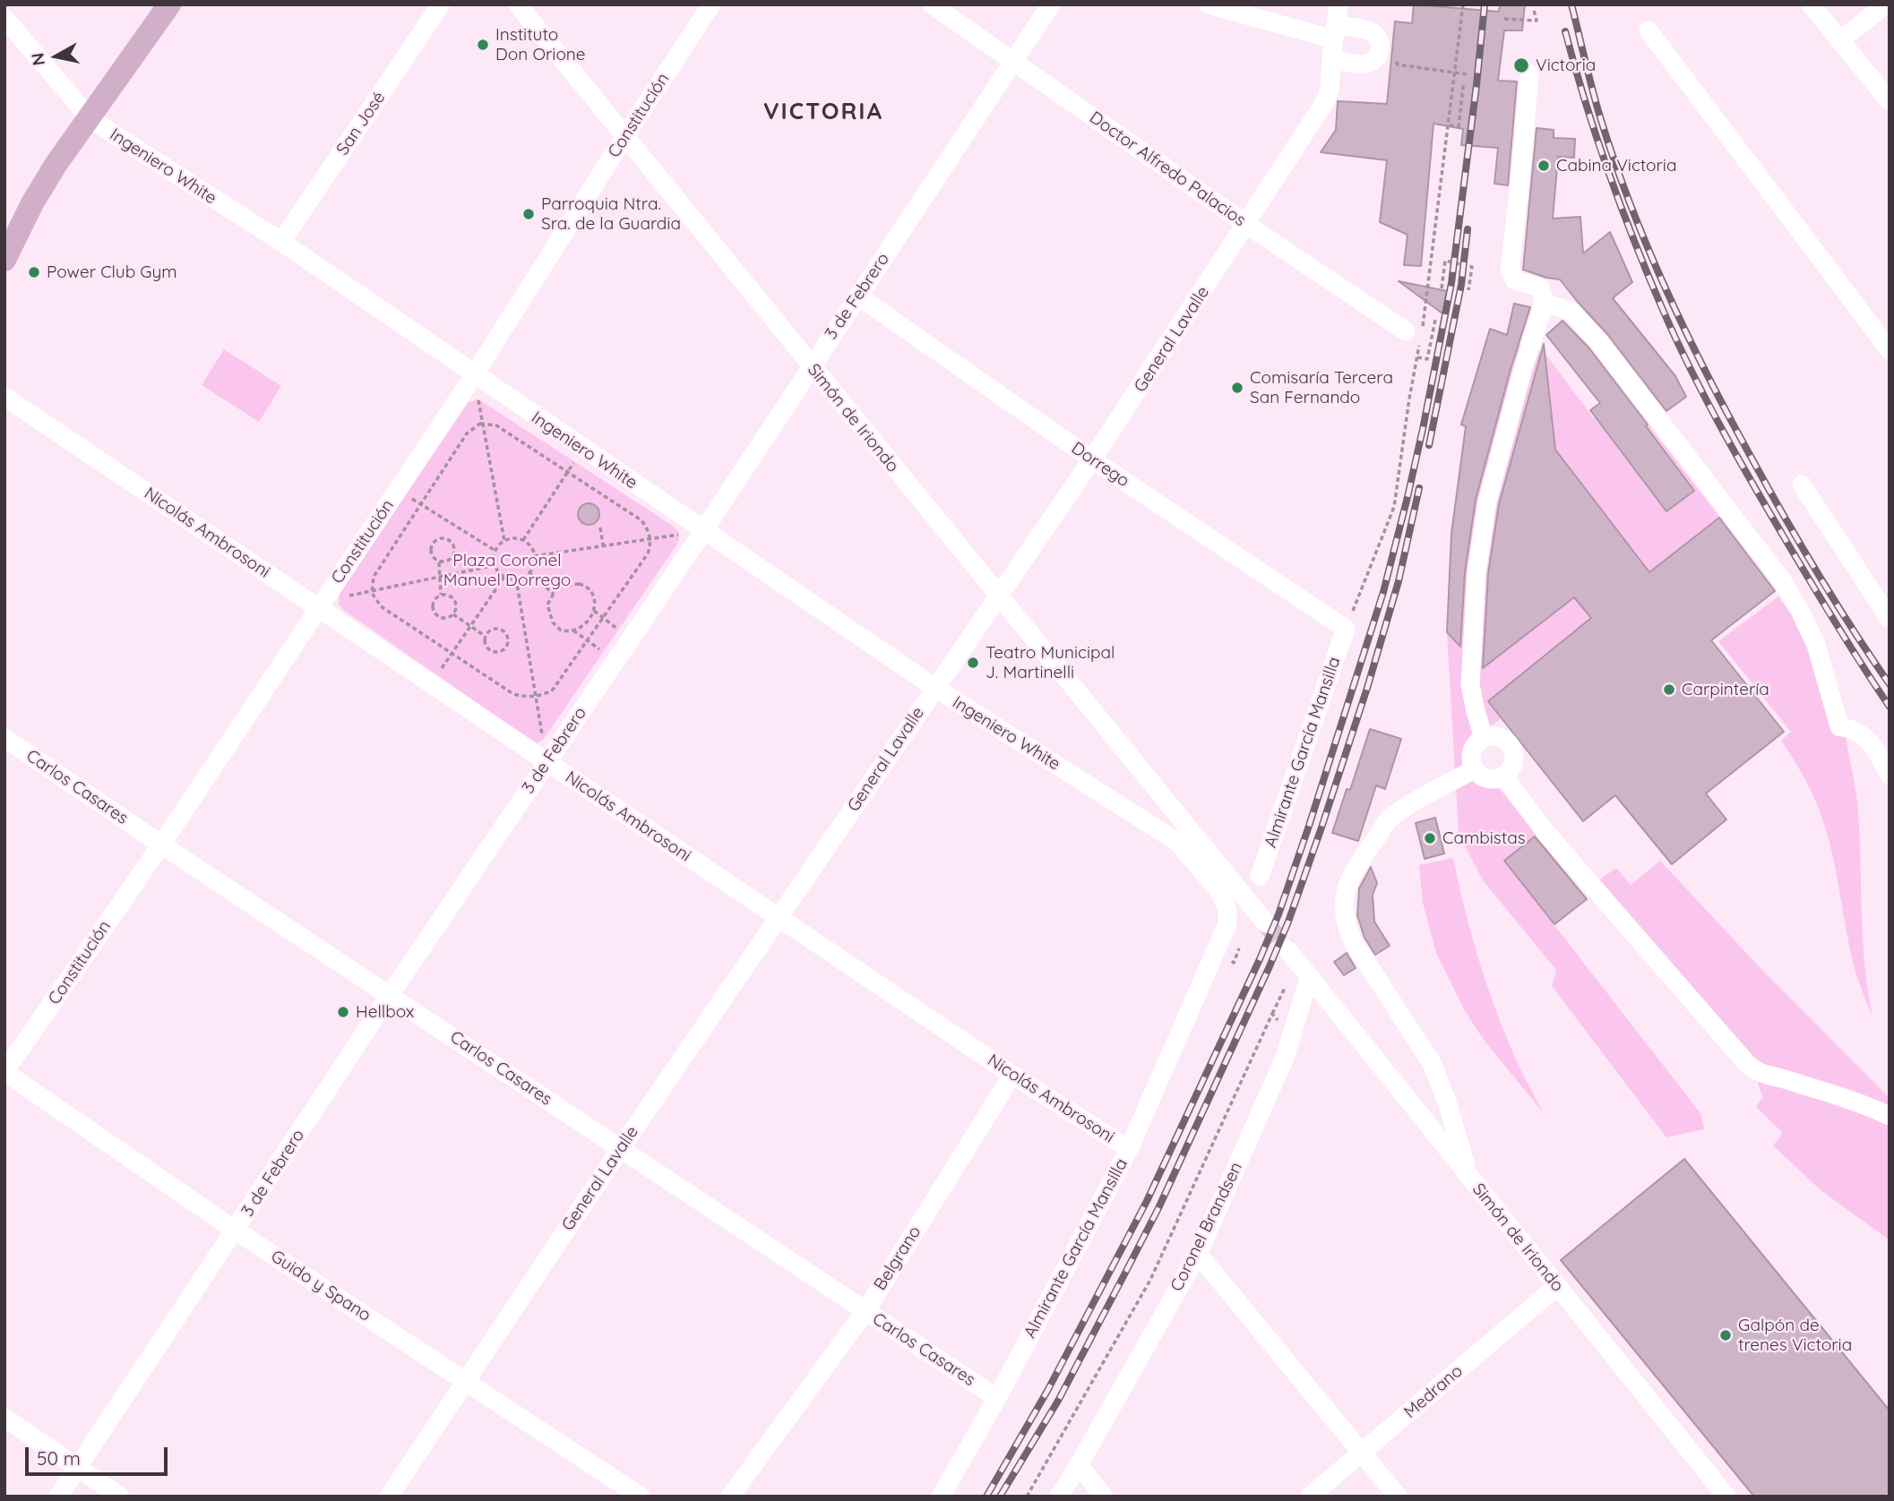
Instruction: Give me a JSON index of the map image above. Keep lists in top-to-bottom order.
{
  "streets": {
    "street": [
      "Constitución",
      "San José",
      "Ingeniero White",
      "Doctor Alfredo Palacios",
      "3 de Febrero",
      "General Lavalle",
      "Simón de Iriondo",
      "Dorrego",
      "Nicolás Ambrosoni",
      "Almirante García Mansilla",
      "Carlos Casares",
      "Coronel Brandsen",
      "Belgrano",
      "Guido y Spano",
      "Medrano"
    ]
  },
  "crossings": [
    ["Constitución", "Ingeniero White"],
    ["Constitución", "Simón de Iriondo"],
    ["Constitución", "Nicolás Ambrosoni"],
    ["Constitución", "Carlos Casares"],
    ["Constitución", "Guido y Spano"],
    ["San José", "Ingeniero White"],
    ["Ingeniero White", "3 de Febrero"],
    ["Ingeniero White", "General Lavalle"],
    ["Ingeniero White", "Simón de Iriondo"],
    ["Doctor Alfredo Palacios", "3 de Febrero"],
    ["Doctor Alfredo Palacios", "General Lavalle"],
    ["3 de Febrero", "Simón de Iriondo"],
    ["3 de Febrero", "Dorrego"],
    ["3 de Febrero", "Nicolás Ambrosoni"],
    ["3 de Febrero", "Carlos Casares"],
    ["3 de Febrero", "Guido y Spano"],
    ["General Lavalle", "Simón de Iriondo"],
    ["General Lavalle", "Dorrego"],
    ["General Lavalle", "Nicolás Ambrosoni"],
    ["General Lavalle", "Carlos Casares"],
    ["General Lavalle", "Guido y Spano"],
    ["Simón de Iriondo", "Almirante García Mansilla"],
    ["Simón de Iriondo", "Coronel Brandsen"],
    ["Simón de Iriondo", "Medrano"],
    ["Dorrego", "Almirante García Mansilla"],
    ["Nicolás Ambrosoni", "Almirante García Mansilla"],
    ["Nicolás Ambrosoni", "Belgrano"],
    ["Almirante García Mansilla", "Carlos Casares"],
    ["Carlos Casares", "Belgrano"]
  ],
  "districts": ["VICTORIA"],
  "parks": ["Plaza Coronel Manuel Dorrego"],
  "places": [
    "Instituto Don Orione",
    "Victoria",
    "Cabina Victoria",
    "Parroquia Ntra. Sra. de la Guardia",
    "Power Club Gym",
    "Comisaría Tercera San Fernando",
    "Teatro Municipal J. Martinelli",
    "Carpintería",
    "Cambistas",
    "Hellbox",
    "Galpón de trenes Victoria"
  ],
  "scale_bar": "50 m",
  "north": "left"
}
